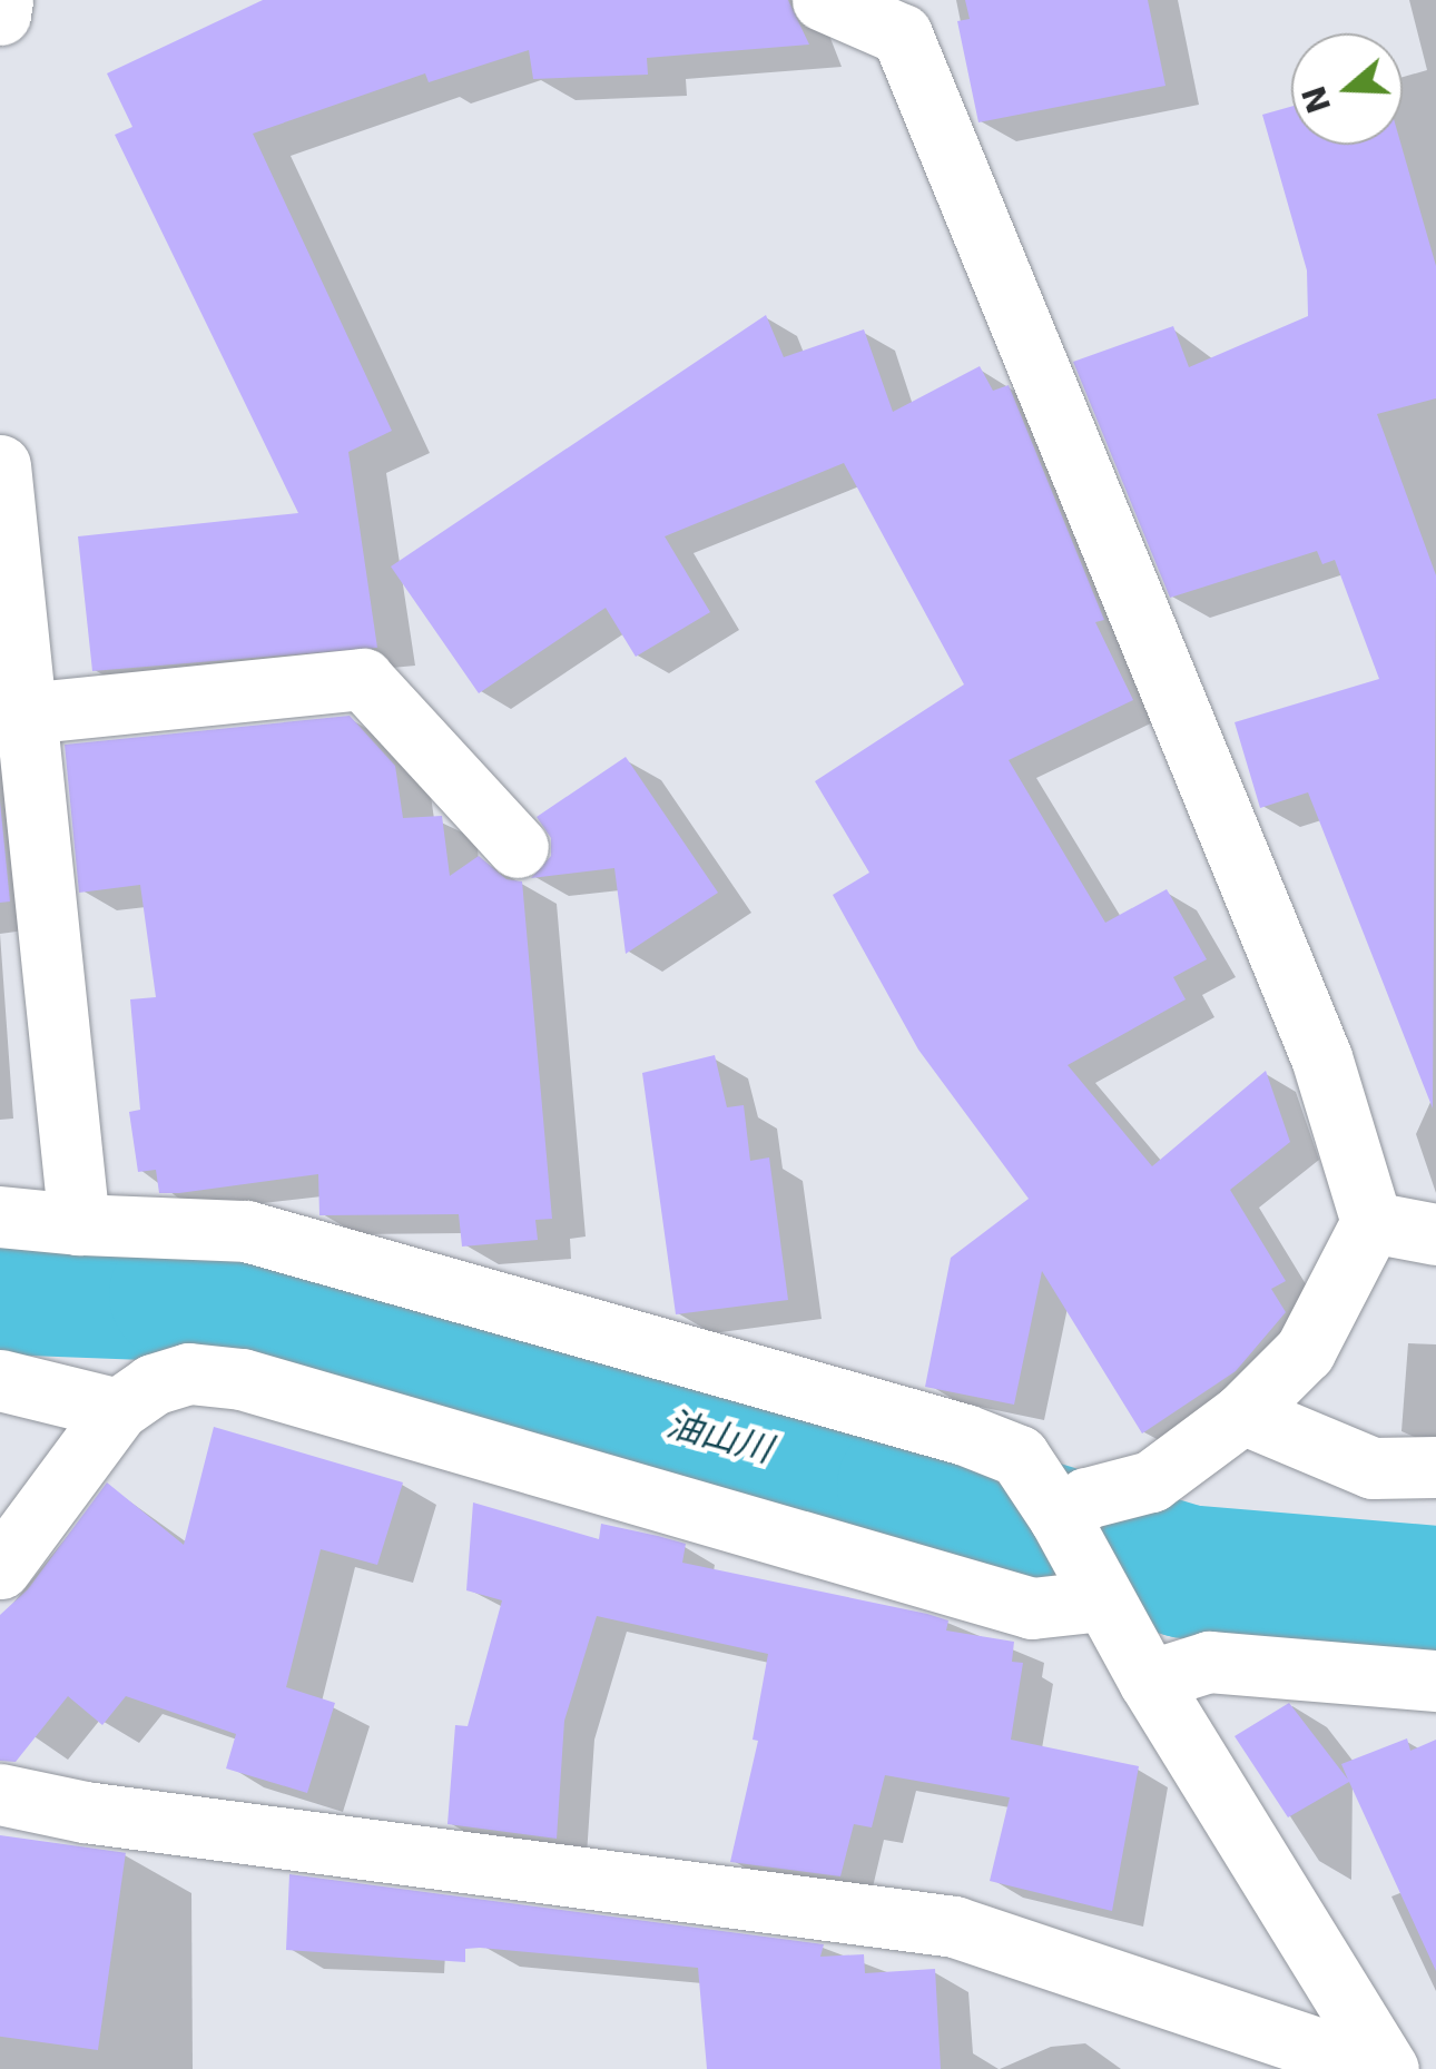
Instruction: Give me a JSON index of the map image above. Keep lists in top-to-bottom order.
{
  "water": ["油山川"],
  "north": "left"
}
